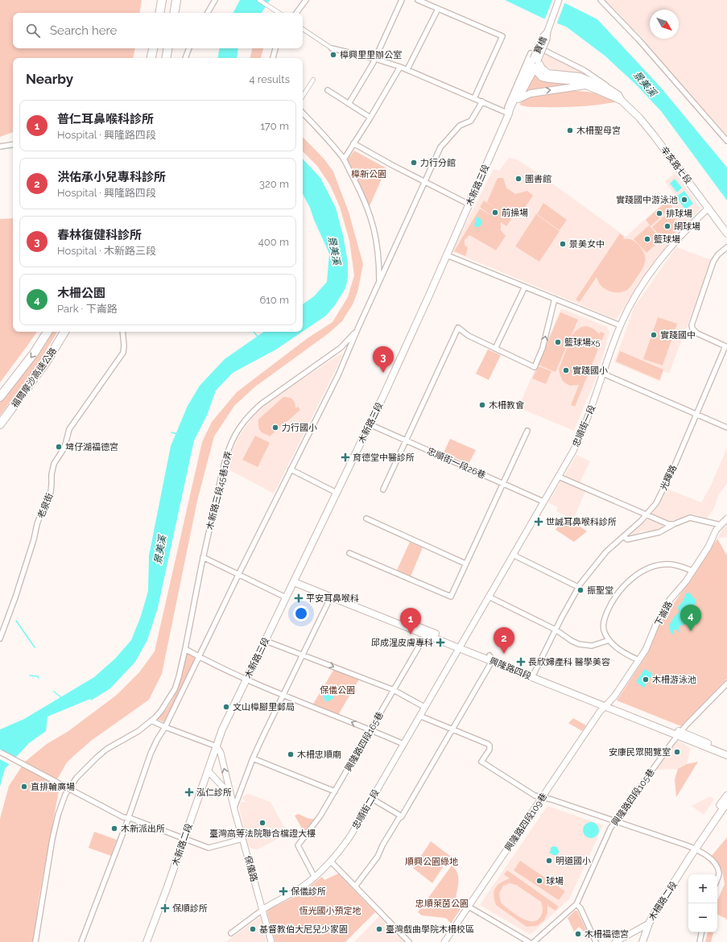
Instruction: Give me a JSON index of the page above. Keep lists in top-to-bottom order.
{
  "streets": {
    "highway": ["福爾摩沙高速公路"],
    "main road": [
      "辛亥路七段",
      "木新路三段",
      "興隆路四段",
      "木新路二段",
      "木柵路二段"
    ],
    "street": [
      "寶橋",
      "忠順街一段",
      "忠順街一段26巷",
      "光輝路",
      "木新路三段45巷10弄",
      "老泉街",
      "下崙路",
      "興隆路四段165巷",
      "興隆路四段105巷",
      "忠順街二段",
      "興隆路四段109巷",
      "保儀路"
    ]
  },
  "crossings": [
    ["寶橋", "木新路三段"],
    ["辛亥路七段", "忠順街一段"],
    ["木新路三段", "忠順街一段26巷"],
    ["木新路三段", "興隆路四段"],
    ["木新路三段", "木新路二段"],
    ["木新路三段", "保儀路"],
    ["忠順街一段", "忠順街一段26巷"],
    ["忠順街一段", "興隆路四段"],
    ["忠順街一段", "忠順街二段"],
    ["光輝路", "興隆路四段"],
    ["下崙路", "興隆路四段"],
    ["下崙路", "興隆路四段109巷"],
    ["興隆路四段", "興隆路四段165巷"],
    ["興隆路四段", "興隆路四段105巷"],
    ["興隆路四段", "忠順街二段"],
    ["興隆路四段", "興隆路四段109巷"],
    ["興隆路四段165巷", "忠順街二段"],
    ["忠順街二段", "保儀路"],
    ["木新路二段", "保儀路"]
  ],
  "water": ["景美溪"],
  "parks": [
    "樟新公園",
    "保儀公園",
    "順興公園綠地",
    "忠順萊茵公園",
    "恆光國小預定地"
  ],
  "places": {
    "other": [
      "樟興里里辦公室",
      "木柵聖母宮",
      "力行分館",
      "圖書館",
      "實踐國中游泳池",
      "前操場",
      "排球場",
      "網球場",
      "籃球場",
      "景美女中",
      "實踐國中",
      "籃球場x5",
      "實踐國小",
      "木柵教會",
      "力行國小",
      "埤仔湖福德宮",
      "振聖堂",
      "木柵游泳池",
      "文山樟腳里郵局",
      "安康民眾閱覽室",
      "木柵忠順廟",
      "直排輪廣場",
      "臺灣高等法院聯合檔證大樓",
      "木新派出所",
      "明道國小",
      "球場",
      "基督教伯大尼兒少家園",
      "臺灣戲曲學院木柵校區",
      "木柵福德宮"
    ],
    "health": [
      "育德堂中醫診所",
      "世誠耳鼻喉科診所",
      "平安耳鼻喉科",
      "邱成湦皮膚專科",
      "長欣婦產科 醫學美容",
      "泓仁診所",
      "保儀診所",
      "保順診所"
    ]
  },
  "north": "bottom right",
  "page": {
    "search": "Search here",
    "heading": ["Nearby", "4 results"],
    "list": [
      {
        "mark": "1",
        "name": "普仁耳鼻喉科診所",
        "note": "Hospital · 興隆路四段",
        "value": "170 m"
      },
      {
        "mark": "2",
        "name": "洪佑承小兒專科診所",
        "note": "Hospital · 興隆路四段",
        "value": "320 m"
      },
      {
        "mark": "3",
        "name": "春林復健科診所",
        "note": "Hospital · 木新路三段",
        "value": "400 m"
      },
      {
        "mark": "4",
        "name": "木柵公園",
        "note": "Park · 下崙路",
        "value": "610 m"
      }
    ],
    "pins": [
      "3",
      "4",
      "1",
      "2"
    ],
    "map_buttons": ["+", "−"]
  }
}
